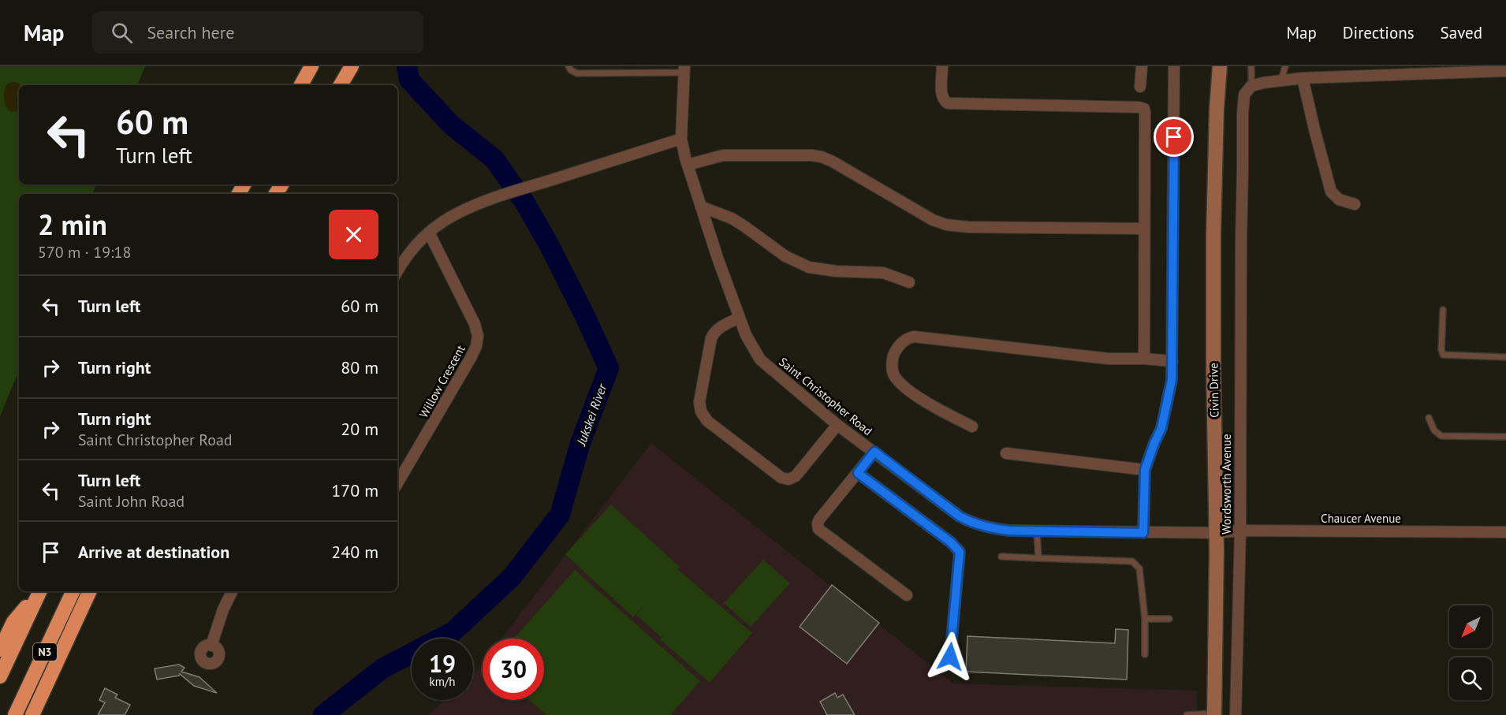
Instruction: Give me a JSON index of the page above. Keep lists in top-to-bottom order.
{
  "streets": {
    "highway": ["N3"],
    "main road": ["Civin Drive"],
    "street": [
      "Willow Crescent",
      "Saint Christopher Road",
      "Wordsworth Avenue",
      "Chaucer Avenue"
    ]
  },
  "crossings": [
    ["Civin Drive", "Saint Christopher Road"],
    ["Civin Drive", "Chaucer Avenue"],
    ["Saint Christopher Road", "Chaucer Avenue"],
    ["Wordsworth Avenue", "Chaucer Avenue"]
  ],
  "water": ["Jukskei River"],
  "north": "bottom left",
  "page": {
    "header": "Map",
    "search": "Search here",
    "nav": ["Map", "Directions", "Saved"],
    "turn": ["60 m", "Turn left"],
    "heading": ["2 min", "570 m · 19:18"],
    "list": [
      {
        "name": "Turn left",
        "value": "60 m"
      },
      {
        "name": "Turn right",
        "value": "80 m"
      },
      {
        "name": "Turn right",
        "note": "Saint Christopher Road",
        "value": "20 m"
      },
      {
        "name": "Turn left",
        "note": "Saint John Road",
        "value": "170 m"
      },
      {
        "name": "Arrive at destination",
        "value": "240 m"
      }
    ],
    "speed": "19 km/h",
    "limit": "30"
  }
}
